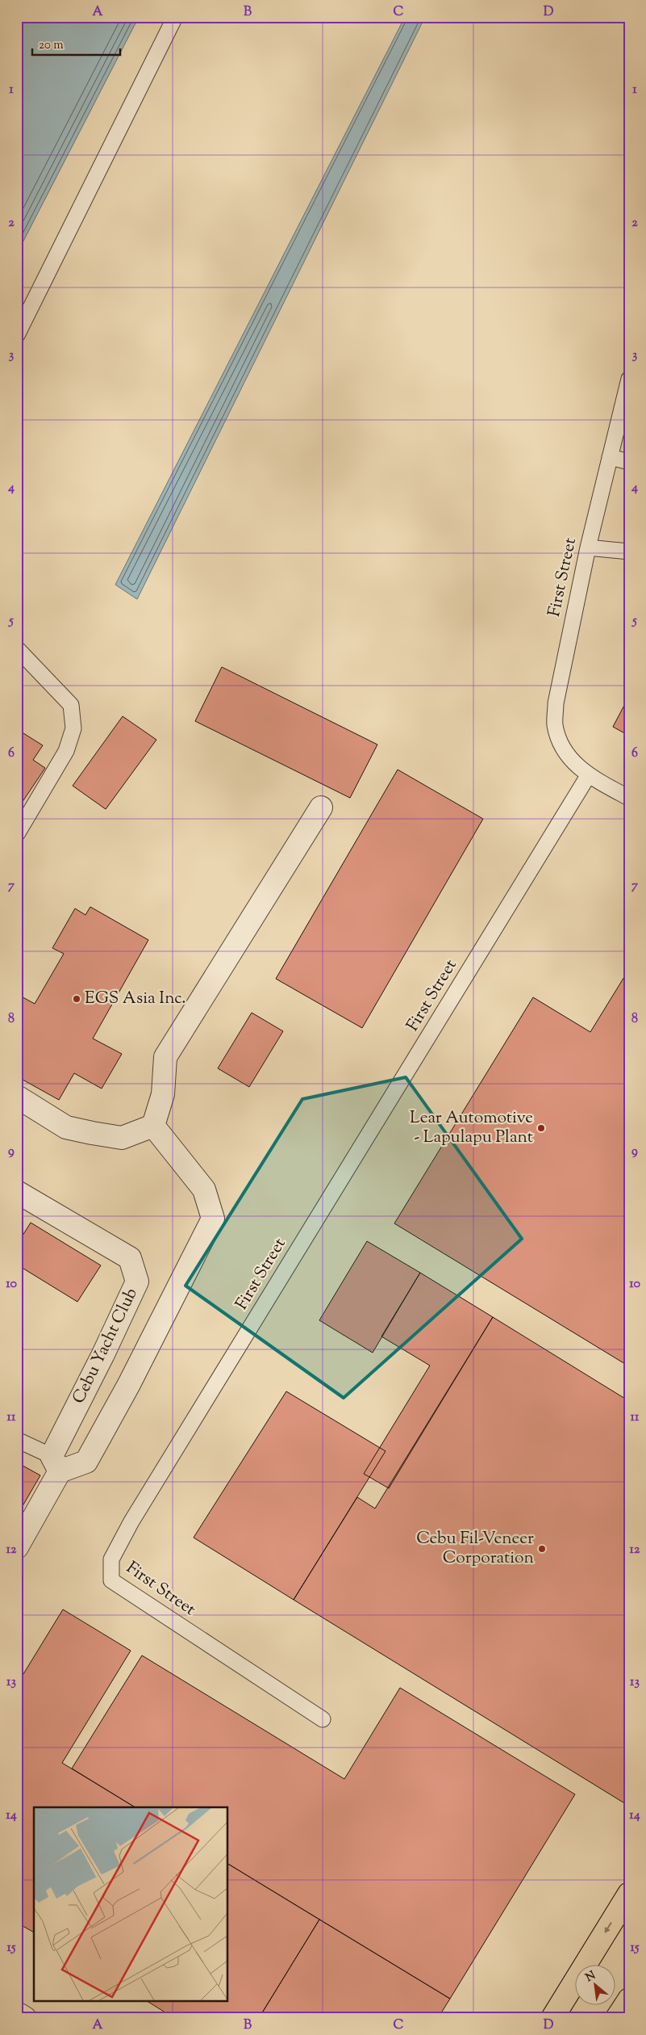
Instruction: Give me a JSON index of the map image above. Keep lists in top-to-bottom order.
{
  "streets": {
    "street": ["Cebu Yacht Club"],
    "lane": ["First Street"]
  },
  "places": ["EGS Asia Inc.", "Lear Automotive - Lapulapu Plant", "Cebu Fil-Veneer Corporation"],
  "scale_bar": "20 m",
  "north": "top left",
  "grid": {
    "columns": [
      "A",
      "B",
      "C",
      "D"
    ],
    "rows": [
      "1",
      "2",
      "3",
      "4",
      "5",
      "6",
      "7",
      "8",
      "9",
      "10",
      "11",
      "12",
      "13",
      "14",
      "15"
    ]
  }
}
